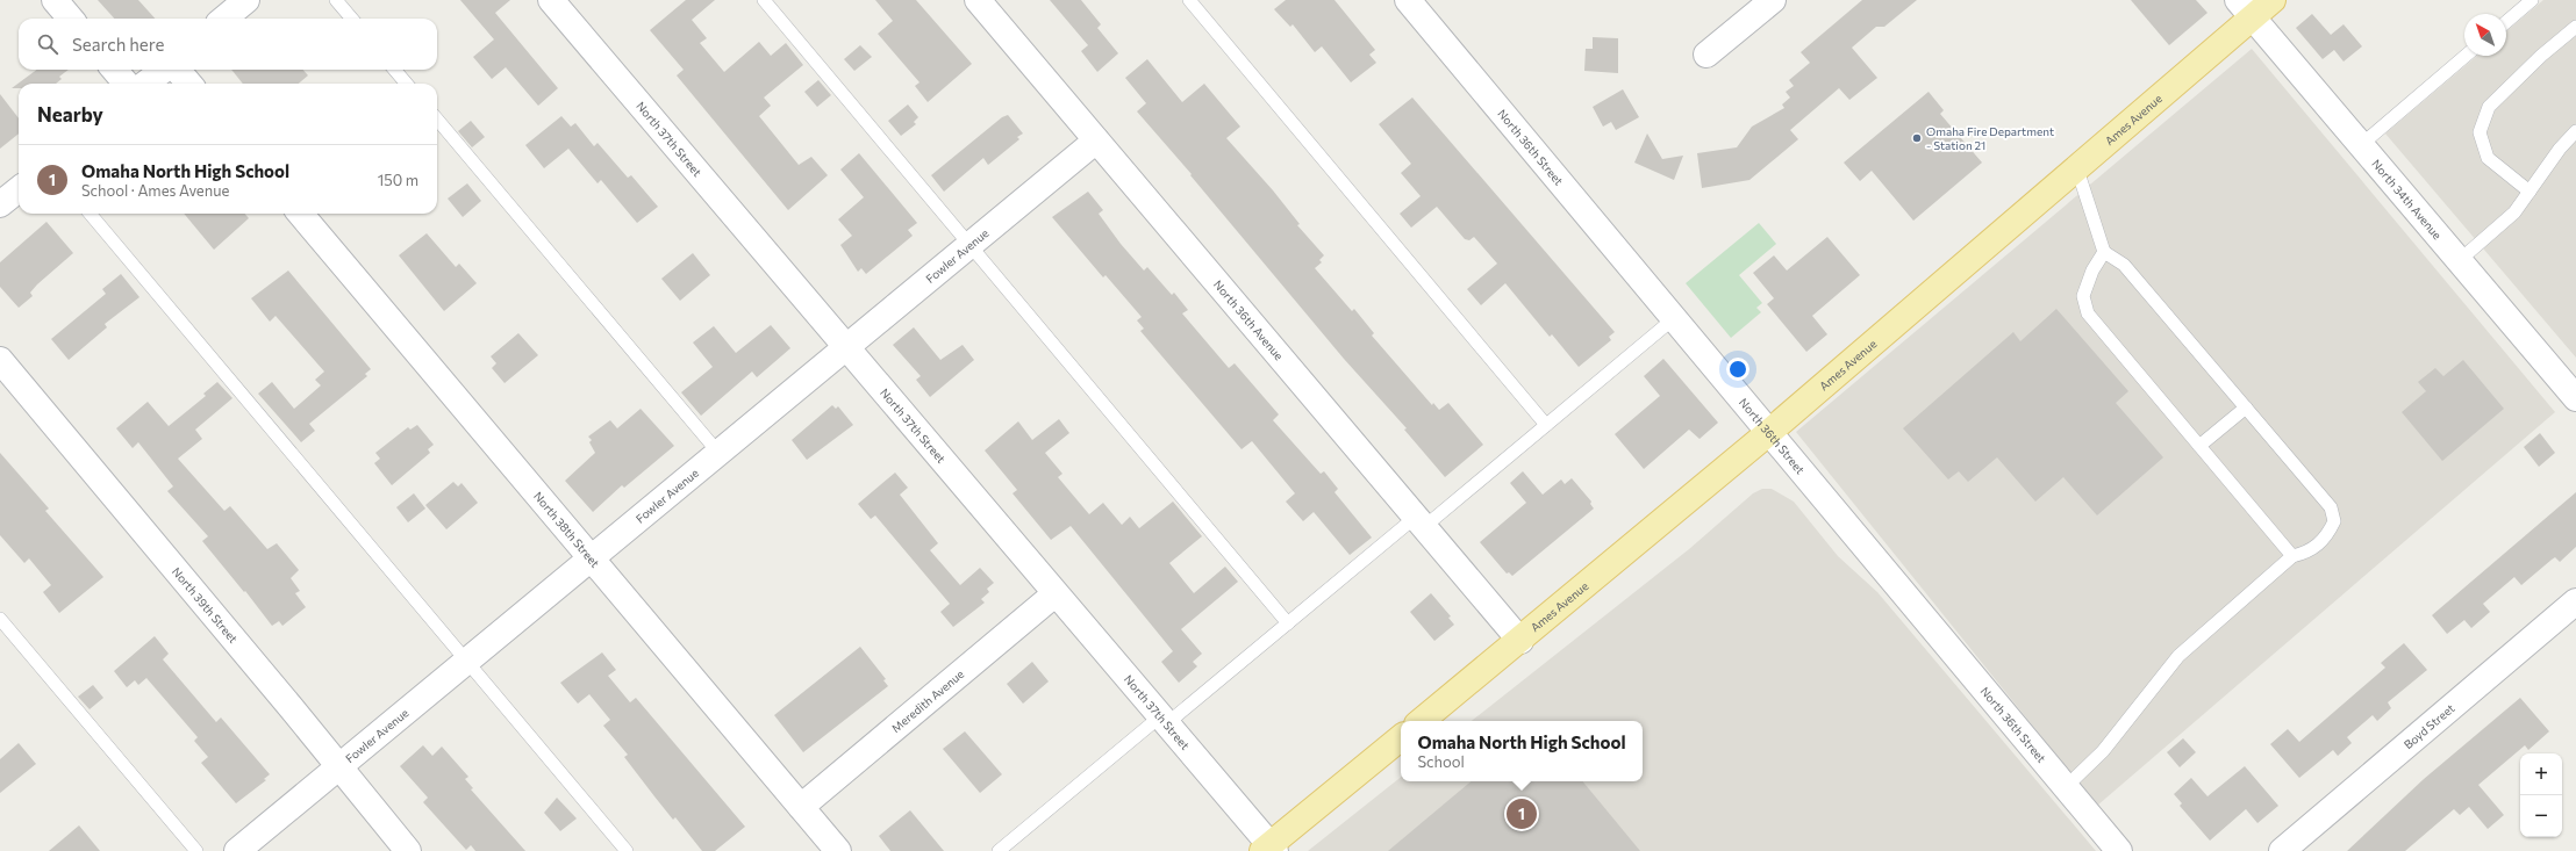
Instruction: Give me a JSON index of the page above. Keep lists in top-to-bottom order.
{
  "streets": {
    "main road": ["Ames Avenue"],
    "street": [
      "North 37th Street",
      "North 36th Street",
      "North 34th Avenue",
      "Fowler Avenue",
      "North 36th Avenue",
      "North 38th Street",
      "North 39th Street",
      "Meredith Avenue",
      "Boyd Street"
    ]
  },
  "crossings": [
    ["Ames Avenue", "North 36th Street"],
    ["Ames Avenue", "North 34th Avenue"],
    ["Ames Avenue", "North 36th Avenue"],
    ["North 37th Street", "Fowler Avenue"],
    ["North 37th Street", "Meredith Avenue"],
    ["Fowler Avenue", "North 36th Avenue"],
    ["Fowler Avenue", "North 38th Street"],
    ["Fowler Avenue", "North 39th Street"],
    ["North 38th Street", "Meredith Avenue"]
  ],
  "places": ["Omaha Fire Department - Station 21"],
  "north": "top left",
  "page": {
    "search": "Search here",
    "heading": "Nearby",
    "list": [
      {
        "mark": "1",
        "name": "Omaha North High School",
        "note": "School · Ames Avenue",
        "value": "150 m"
      }
    ],
    "popup": ["Omaha North High School", "School"],
    "map_buttons": ["+", "−"],
    "pins": "1"
  }
}
